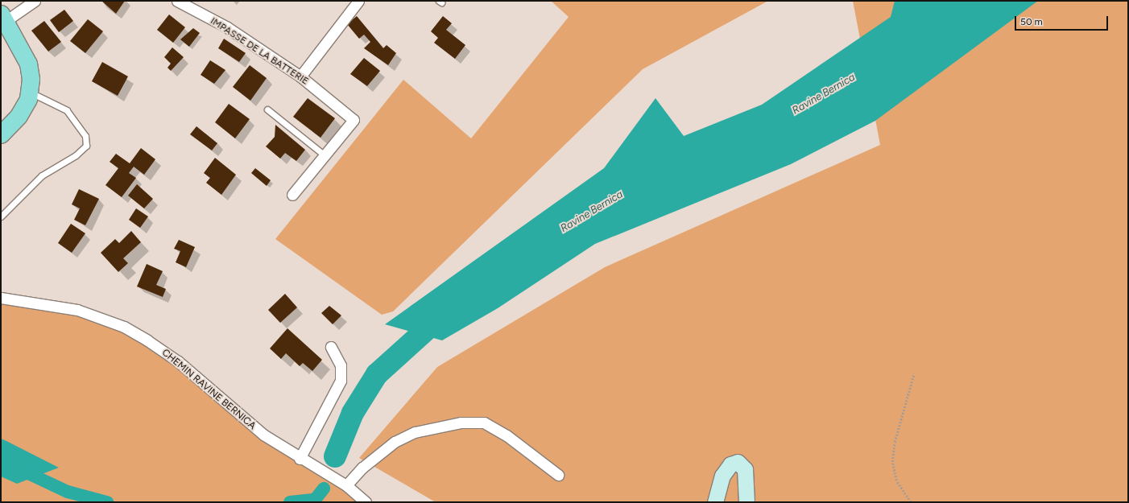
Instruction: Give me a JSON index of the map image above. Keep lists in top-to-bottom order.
{
  "streets": {
    "street": ["IMPASSE DE LA BATTERIE", "CHEMIN RAVINE BERNICA"]
  },
  "water": ["Ravine Bernica"],
  "scale_bar": "50 m"
}
